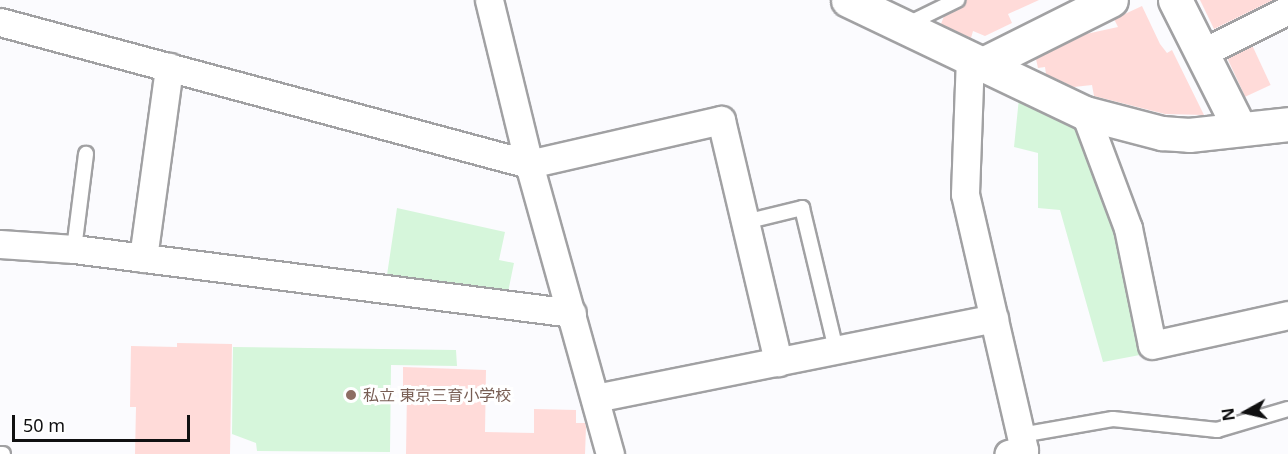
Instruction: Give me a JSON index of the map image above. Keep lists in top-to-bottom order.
{
  "places": ["私立 東京三育小学校"],
  "scale_bar": "50 m",
  "north": "left"
}
